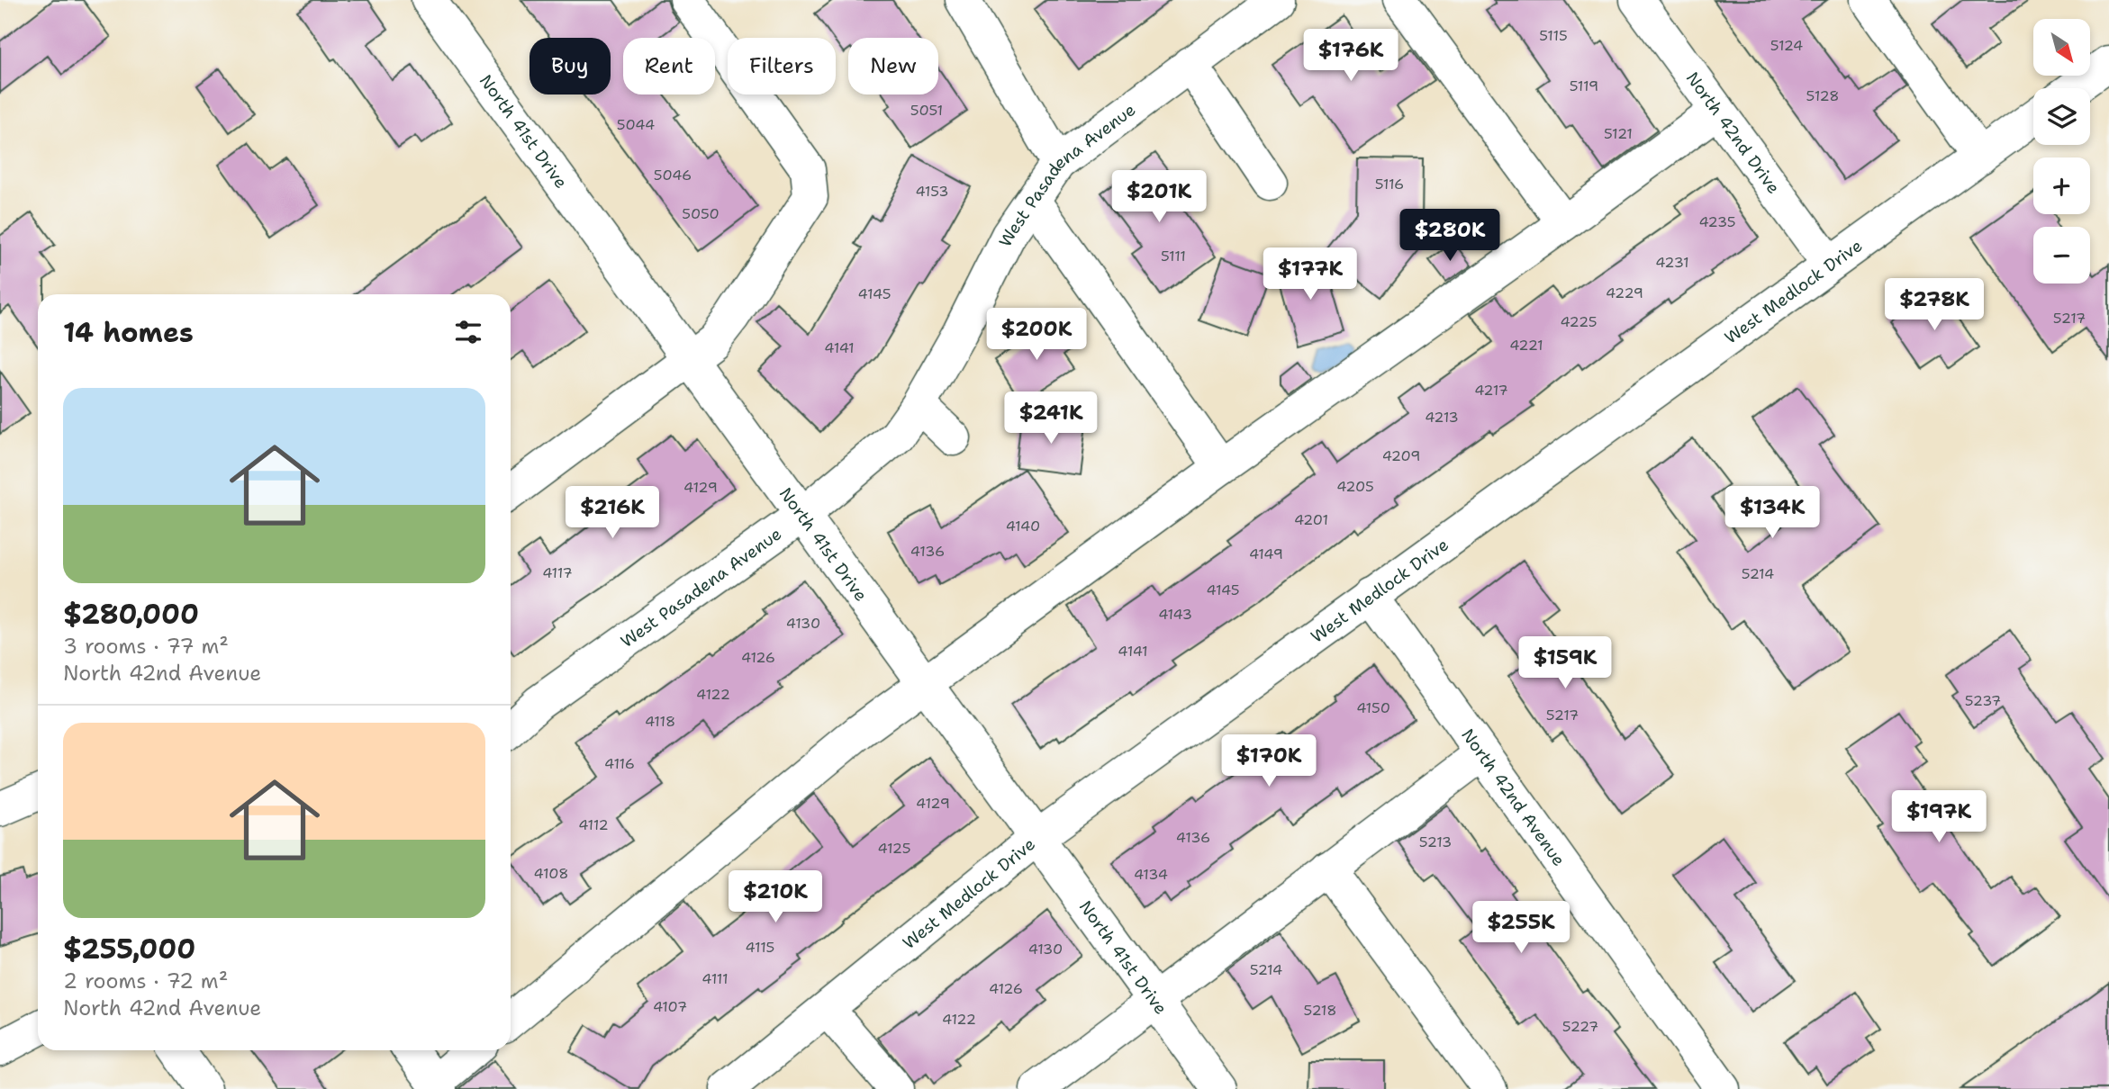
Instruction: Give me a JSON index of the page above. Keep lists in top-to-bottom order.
{
  "streets": {
    "street": [
      "North 41st Drive",
      "North 42nd Drive",
      "West Pasadena Avenue",
      "West Medlock Drive",
      "North 42nd Avenue"
    ]
  },
  "crossings": [
    ["North 41st Drive", "West Pasadena Avenue"],
    ["North 41st Drive", "West Medlock Drive"],
    ["North 42nd Drive", "West Medlock Drive"],
    ["West Medlock Drive", "North 42nd Avenue"]
  ],
  "house_numbers": [
    "5115",
    "5124",
    "5119",
    "5128",
    "5051",
    "5044",
    "5121",
    "5046",
    "5116",
    "4153",
    "5050",
    "4235",
    "5111",
    "4231",
    "4229",
    "4145",
    "5217",
    "4225",
    "4221",
    "4141",
    "4217",
    "4213",
    "4209",
    "4205",
    "4129",
    "4201",
    "4140",
    "4136",
    "4149",
    "4117",
    "5214",
    "4145",
    "4143",
    "4130",
    "4141",
    "4126",
    "4122",
    "5237",
    "4150",
    "5217",
    "4118",
    "4116",
    "4129",
    "4112",
    "4136",
    "5213",
    "4125",
    "4108",
    "4134",
    "4115",
    "4130",
    "5214",
    "4111",
    "4126",
    "4107",
    "5218",
    "4122",
    "5227"
  ],
  "north": "bottom right",
  "page": {
    "map_buttons": ["+", "−"],
    "price": [
      "$176K",
      "$201K",
      "$280K",
      "$177K",
      "$278K",
      "$200K",
      "$241K",
      "$216K",
      "$134K",
      "$159K",
      "$170K",
      "$197K",
      "$210K",
      "$255K"
    ],
    "chip": [
      "Buy",
      "Rent",
      "Filters",
      "New"
    ],
    "heading": "14 homes",
    "list": [
      {
        "name": "$280,000",
        "note": "3 rooms · 77 m² · North 42nd Avenue"
      },
      {
        "name": "$255,000",
        "note": "2 rooms · 72 m² · North 42nd Avenue"
      }
    ]
  }
}
